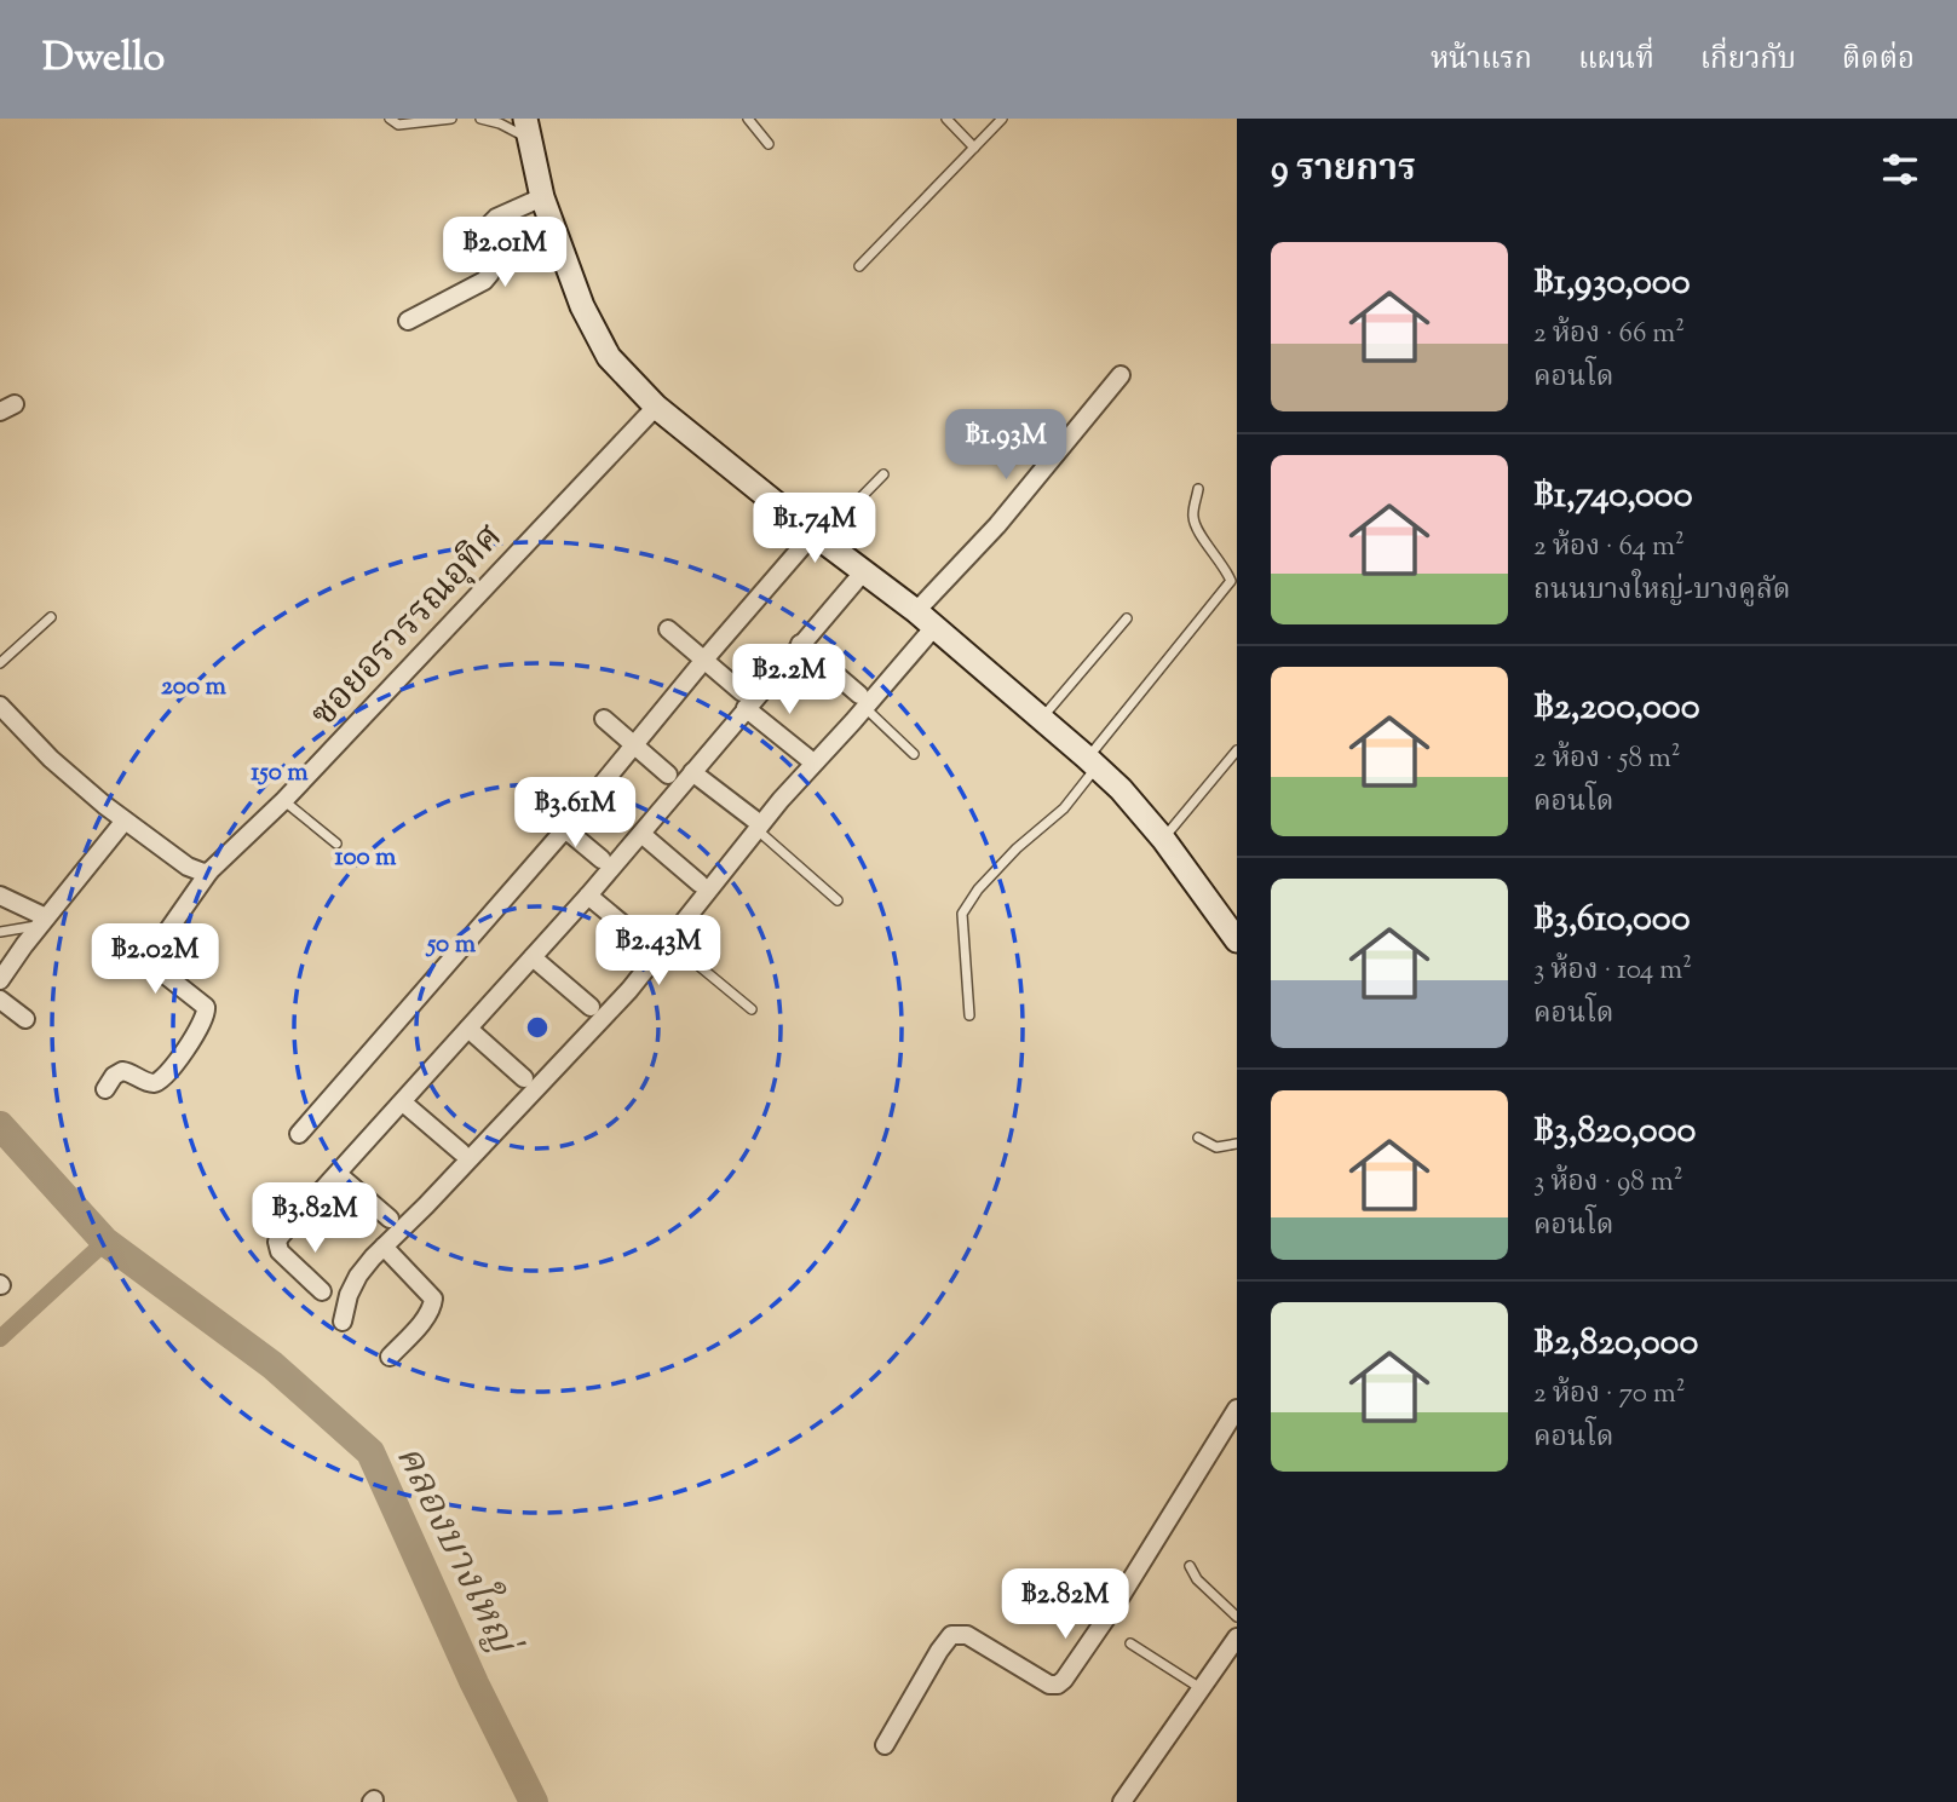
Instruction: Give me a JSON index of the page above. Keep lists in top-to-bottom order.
{
  "streets": {
    "street": ["ซอยอรวรรณอุทิศ"]
  },
  "water": ["คลองบางใหญ่"],
  "page": {
    "header": "Dwello",
    "nav": [
      "หน้าแรก",
      "แผนที่",
      "เกี่ยวกับ",
      "ติดต่อ"
    ],
    "heading": "9 รายการ",
    "price": [
      "฿2.01M",
      "฿1.93M",
      "฿1.74M",
      "฿2.2M",
      "฿3.61M",
      "฿2.43M",
      "฿2.02M",
      "฿3.82M",
      "฿2.82M"
    ],
    "list": [
      {
        "name": "฿1,930,000",
        "note": "2 ห้อง · 66 m² · คอนโด"
      },
      {
        "name": "฿1,740,000",
        "note": "2 ห้อง · 64 m² · ถนนบางใหญ่-บางคูลัด"
      },
      {
        "name": "฿2,200,000",
        "note": "2 ห้อง · 58 m² · คอนโด"
      },
      {
        "name": "฿3,610,000",
        "note": "3 ห้อง · 104 m² · คอนโด"
      },
      {
        "name": "฿3,820,000",
        "note": "3 ห้อง · 98 m² · คอนโด"
      },
      {
        "name": "฿2,820,000",
        "note": "2 ห้อง · 70 m² · คอนโด"
      }
    ]
  },
  "rings": [
    "200 m",
    "150 m",
    "100 m",
    "50 m"
  ]
}
